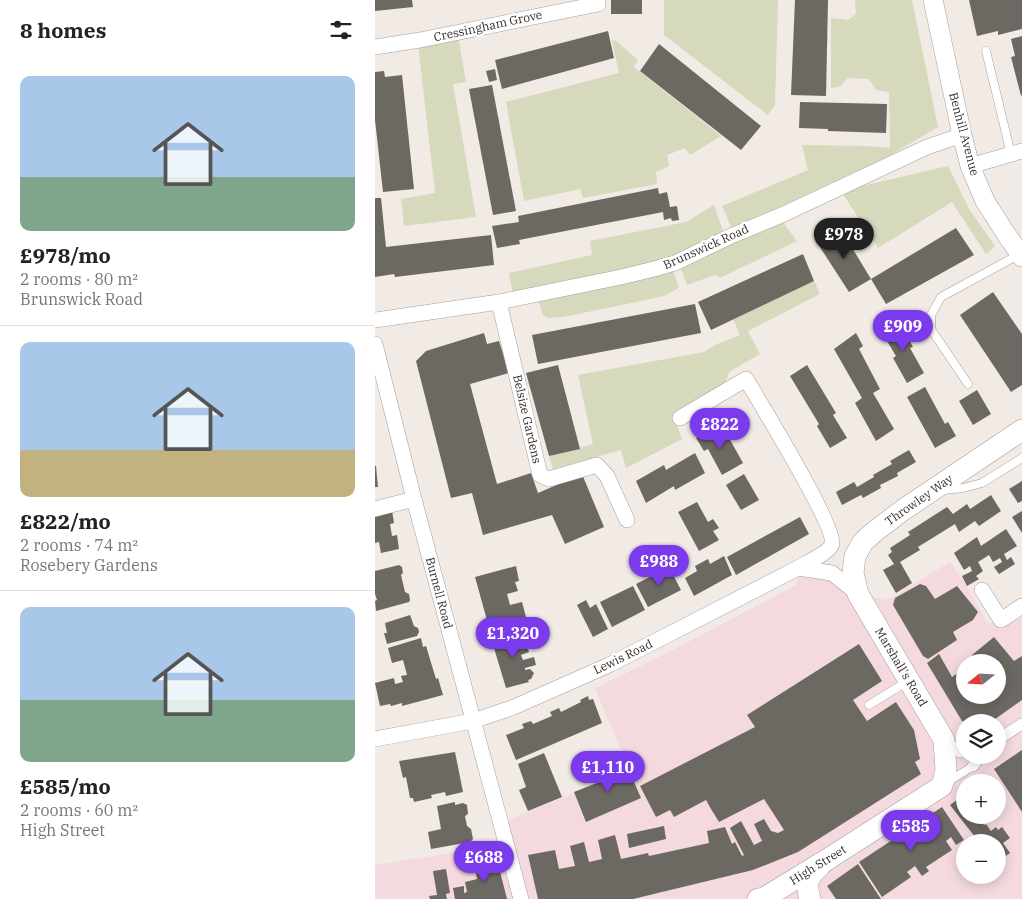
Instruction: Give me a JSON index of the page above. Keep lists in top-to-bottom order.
{
  "streets": {
    "main road": ["Throwley Way", "Marshall's Road", "High Street"],
    "street": [
      "Cressingham Grove",
      "Benhill Avenue",
      "Brunswick Road",
      "Belsize Gardens",
      "Burnell Road",
      "Lewis Road"
    ]
  },
  "crossings": [
    ["Benhill Avenue", "Brunswick Road"],
    ["Brunswick Road", "Belsize Gardens"],
    ["Throwley Way", "Marshall's Road"],
    ["Burnell Road", "Lewis Road"]
  ],
  "north": "left",
  "page": {
    "heading": "8 homes",
    "list": [
      {
        "name": "£978/mo",
        "note": "2 rooms · 80 m² · Brunswick Road"
      },
      {
        "name": "£822/mo",
        "note": "2 rooms · 74 m² · Rosebery Gardens"
      },
      {
        "name": "£585/mo",
        "note": "2 rooms · 60 m² · High Street"
      }
    ],
    "price": [
      "£978",
      "£909",
      "£822",
      "£988",
      "£1,320",
      "£1,110",
      "£585",
      "£688"
    ],
    "map_buttons": ["+", "−"]
  }
}
